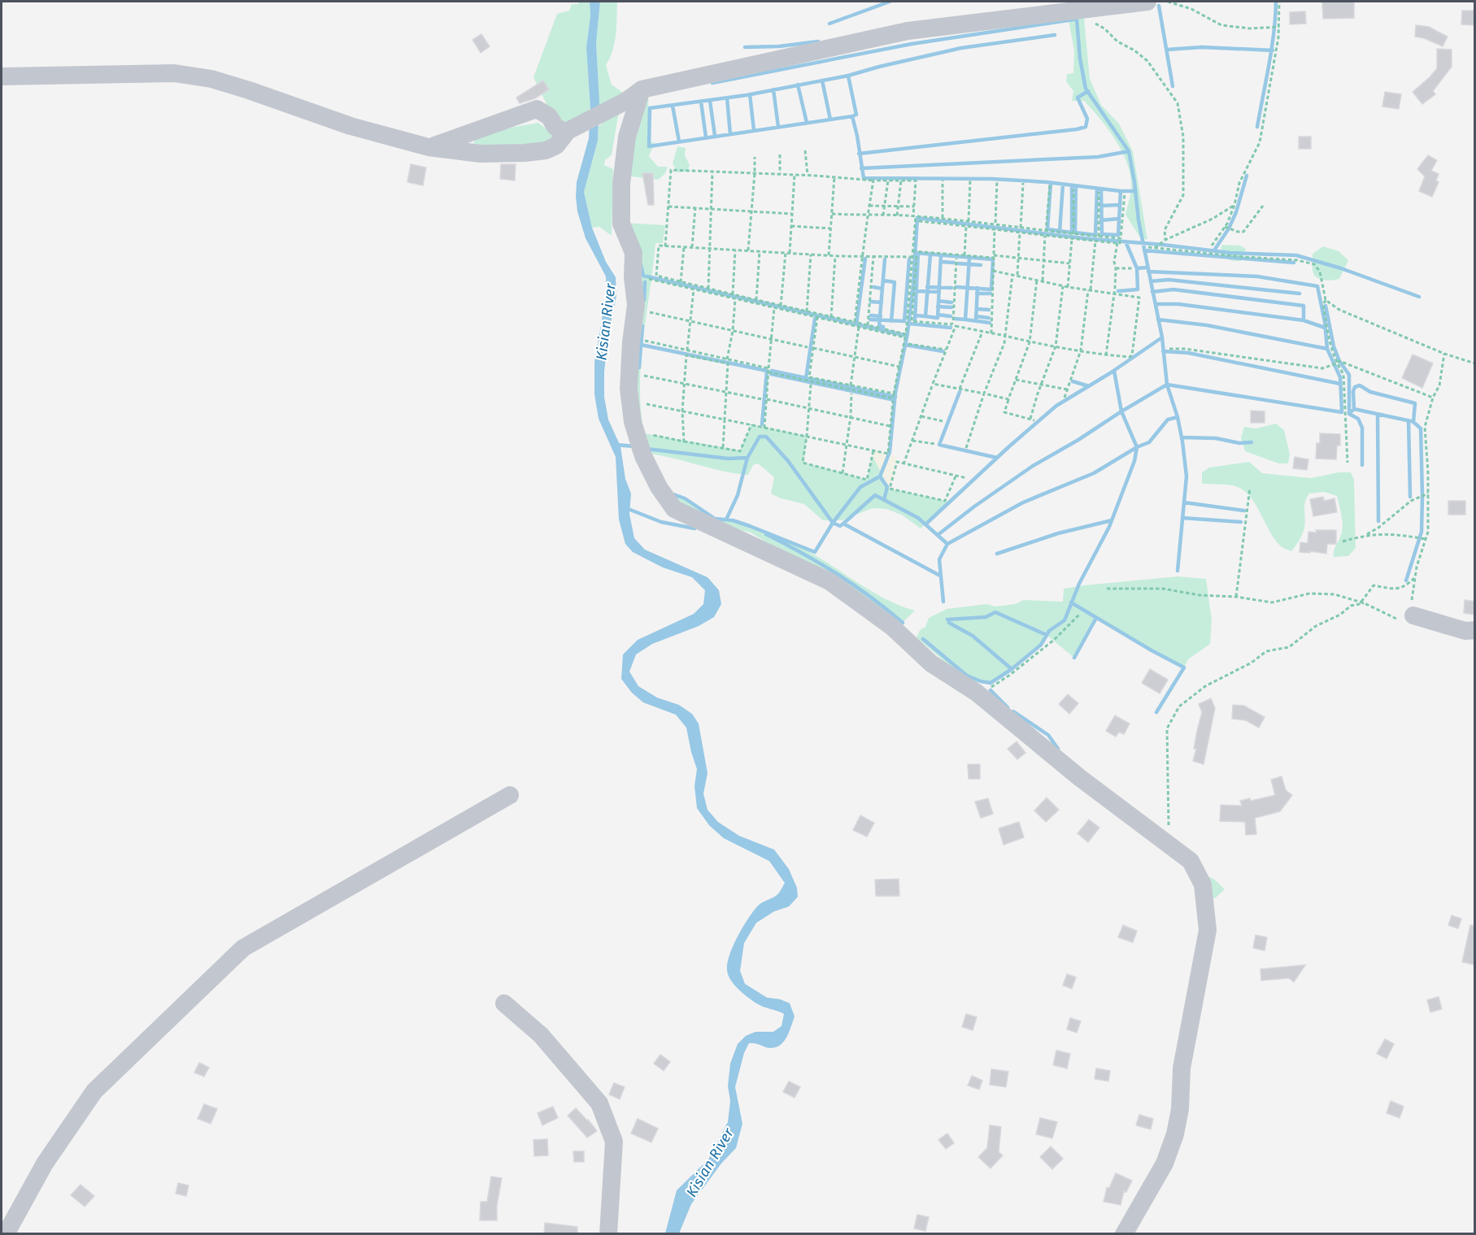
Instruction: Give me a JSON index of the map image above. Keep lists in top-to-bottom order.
{
  "water": ["Kisian River"]
}
